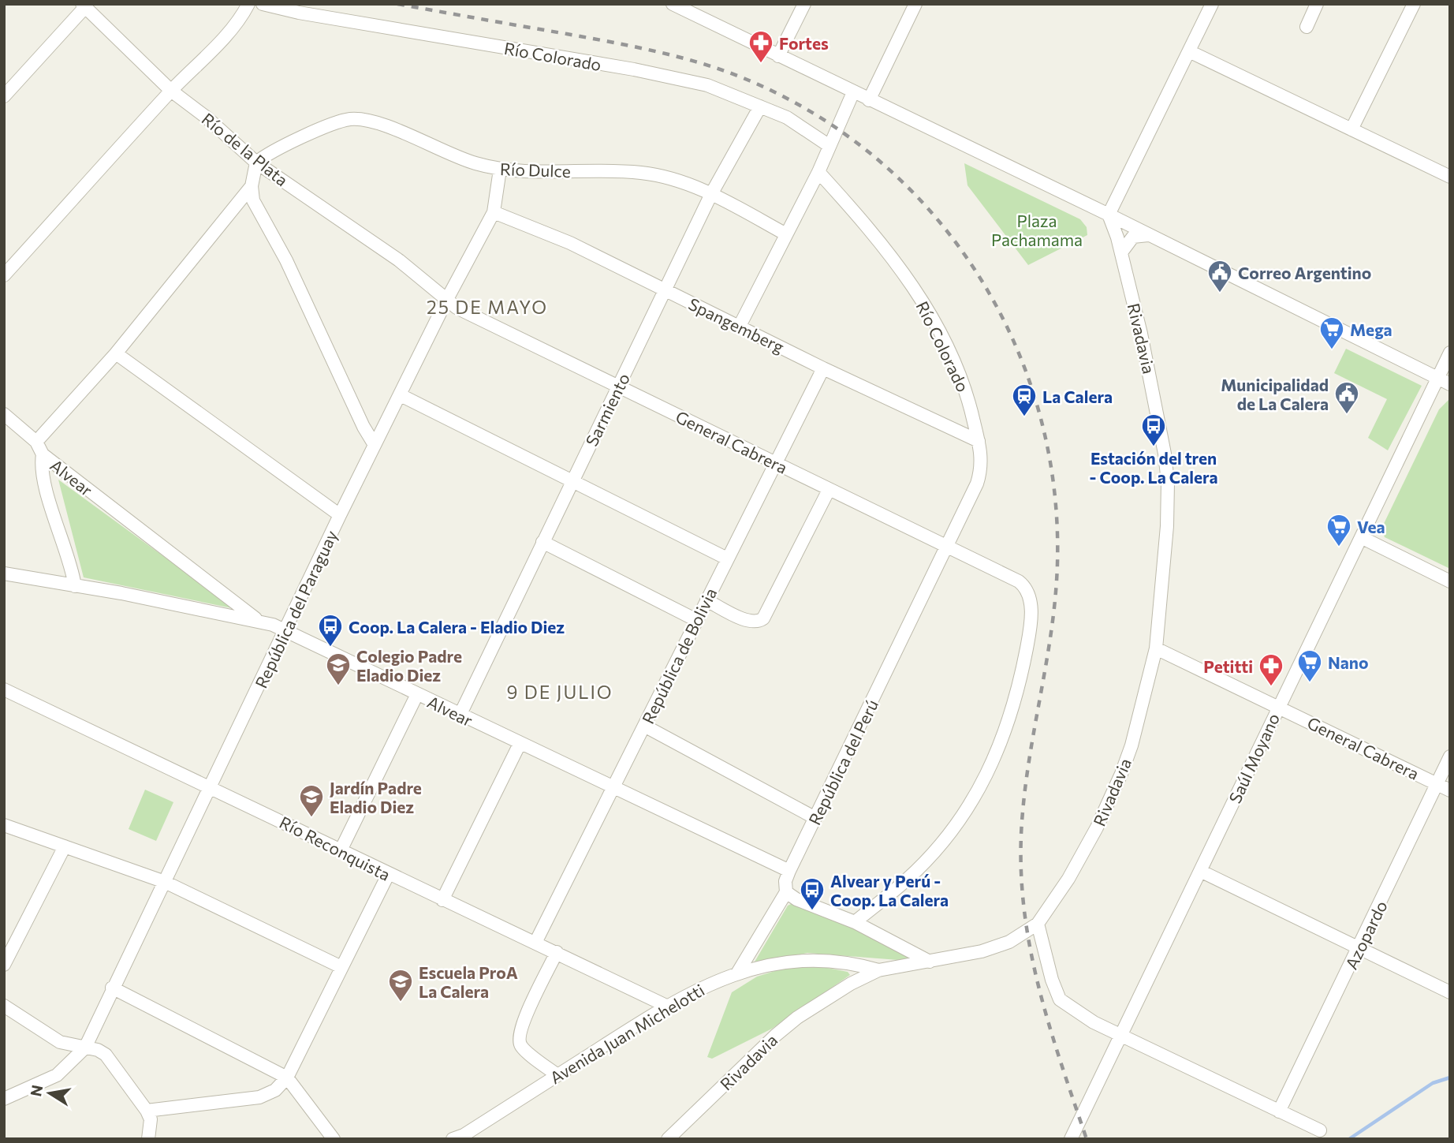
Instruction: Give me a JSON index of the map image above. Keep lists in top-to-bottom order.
{
  "streets": {
    "street": [
      "Río Colorado",
      "Río de la Plata",
      "Río Dulce",
      "Spangemberg",
      "Rivadavia",
      "Sarmiento",
      "General Cabrera",
      "Alvear",
      "República del Paraguay",
      "República de Bolivia",
      "Saúl Moyano",
      "República del Perú",
      "Río Reconquista",
      "Azopardo",
      "Avenida Juan Michelotti"
    ]
  },
  "crossings": [
    ["Río Colorado", "Spangemberg"],
    ["Río Colorado", "Sarmiento"],
    ["Río Colorado", "General Cabrera"],
    ["Río Colorado", "República del Perú"],
    ["Río de la Plata", "Río Dulce"],
    ["Río de la Plata", "General Cabrera"],
    ["Río de la Plata", "República del Paraguay"],
    ["Río Dulce", "Sarmiento"],
    ["Río Dulce", "República del Paraguay"],
    ["Spangemberg", "Sarmiento"],
    ["Spangemberg", "República del Paraguay"],
    ["Spangemberg", "República de Bolivia"],
    ["Rivadavia", "General Cabrera"],
    ["Rivadavia", "Avenida Juan Michelotti"],
    ["Sarmiento", "General Cabrera"],
    ["Sarmiento", "Alvear"],
    ["General Cabrera", "República del Paraguay"],
    ["General Cabrera", "República de Bolivia"],
    ["General Cabrera", "Saúl Moyano"],
    ["General Cabrera", "República del Perú"],
    ["General Cabrera", "Azopardo"],
    ["Alvear", "República del Paraguay"],
    ["Alvear", "República de Bolivia"],
    ["Alvear", "República del Perú"],
    ["República del Paraguay", "Río Reconquista"],
    ["República de Bolivia", "Río Reconquista"],
    ["República del Perú", "Avenida Juan Michelotti"],
    ["Río Reconquista", "Avenida Juan Michelotti"]
  ],
  "districts": ["25 DE MAYO", "9 DE JULIO"],
  "parks": ["Plaza Pachamama"],
  "places": {
    "pharmacy": ["Fortes", "Petitti"],
    "public building": ["Correo Argentino", "Municipalidad de La Calera"],
    "supermarket": ["Mega", "Vea", "Nano"],
    "station": ["La Calera"],
    "bus stop": ["Estación del tren - Coop. La Calera", "Coop. La Calera - Eladio Diez", "Alvear y Perú - Coop. La Calera"],
    "school or university": ["Colegio Padre Eladio Diez", "Jardín Padre Eladio Diez", "Escuela ProA La Calera"]
  },
  "north": "left"
}
